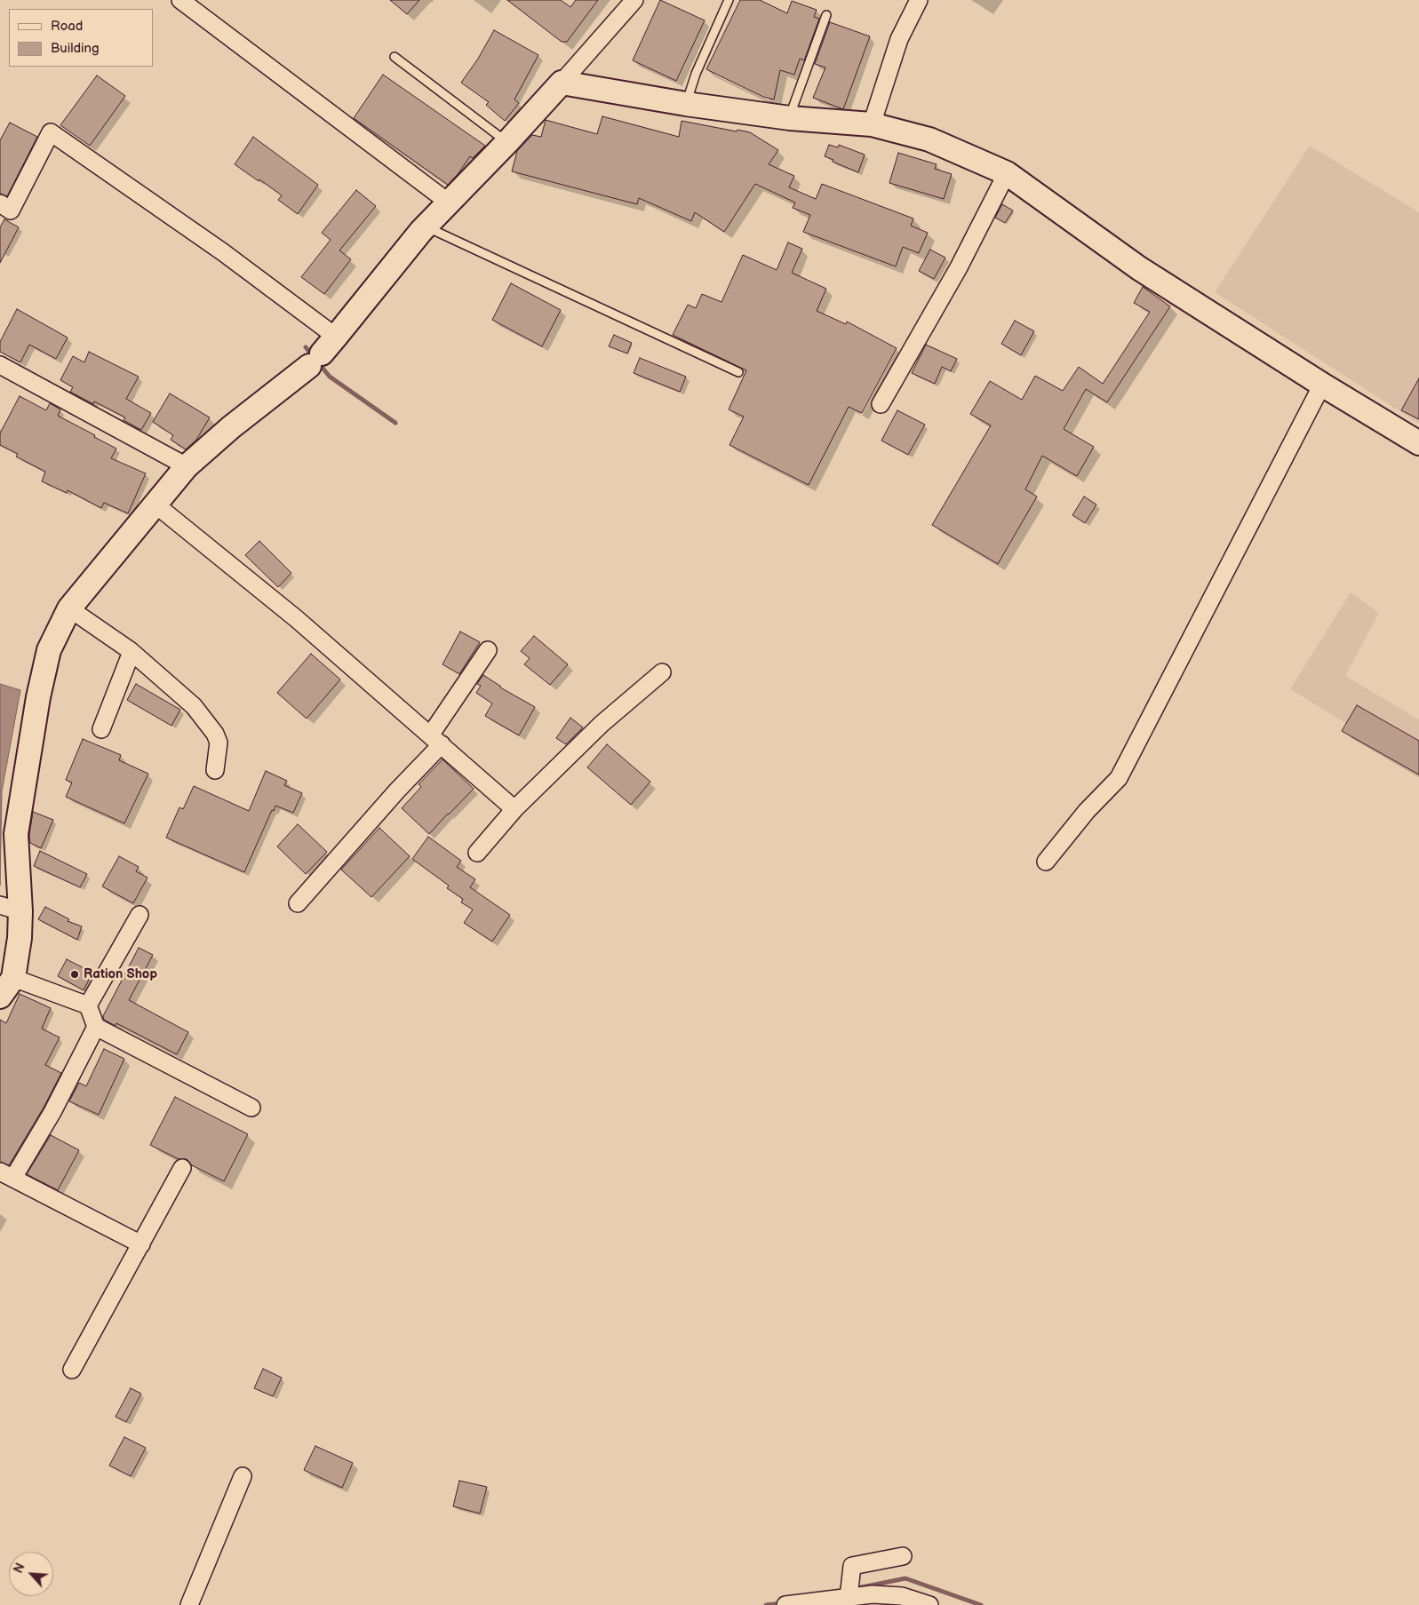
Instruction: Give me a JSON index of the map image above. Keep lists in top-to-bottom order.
{
  "places": ["Ration Shop"],
  "legend": ["Road", "Building"],
  "north": "top left"
}
